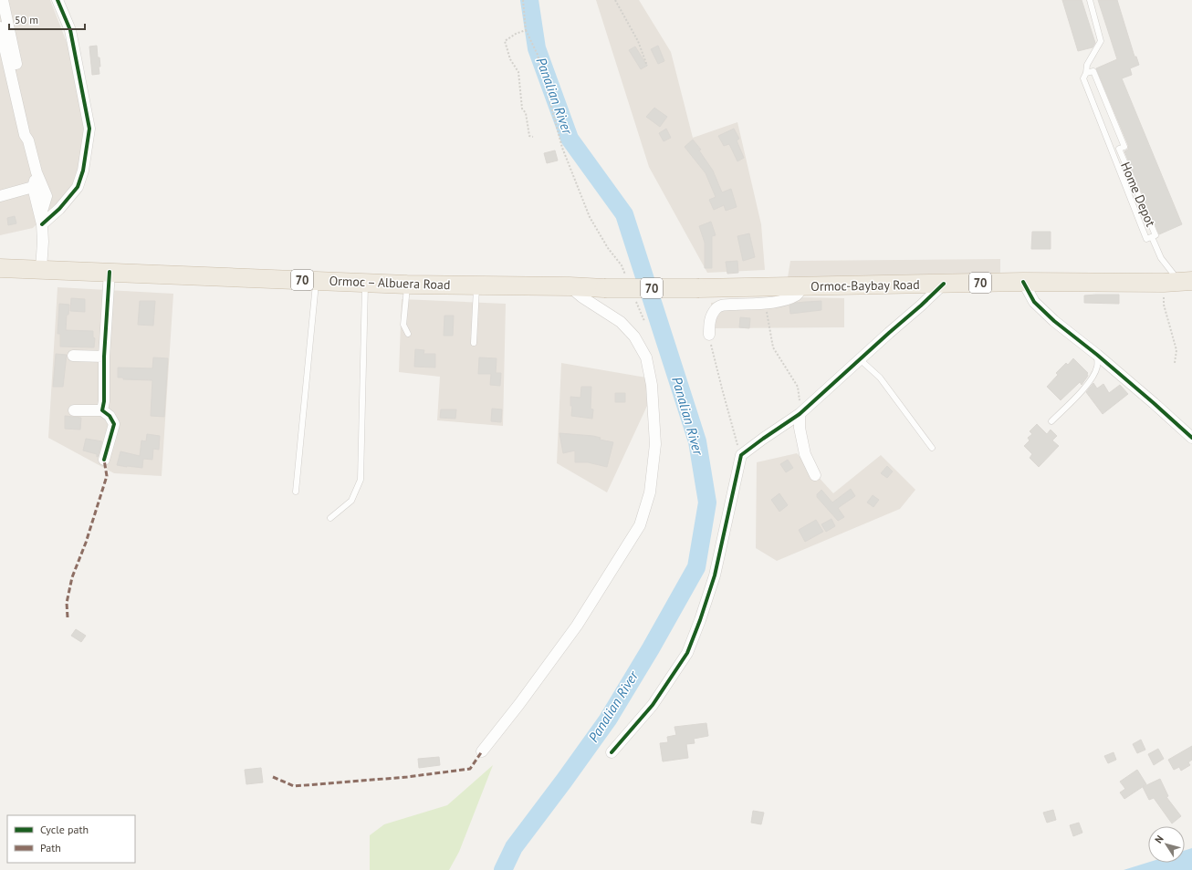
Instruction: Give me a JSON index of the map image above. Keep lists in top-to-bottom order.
{
  "streets": {
    "highway": ["70", "Ormoc – Albuera Road", "Ormoc-Baybay Road"],
    "lane": ["Home Depot"]
  },
  "crossings": [
    ["Ormoc – Albuera Road", "Ormoc-Baybay Road"]
  ],
  "water": ["Panalian River"],
  "legend": ["Cycle path", "Path"],
  "scale_bar": "50 m",
  "north": "top left"
}
